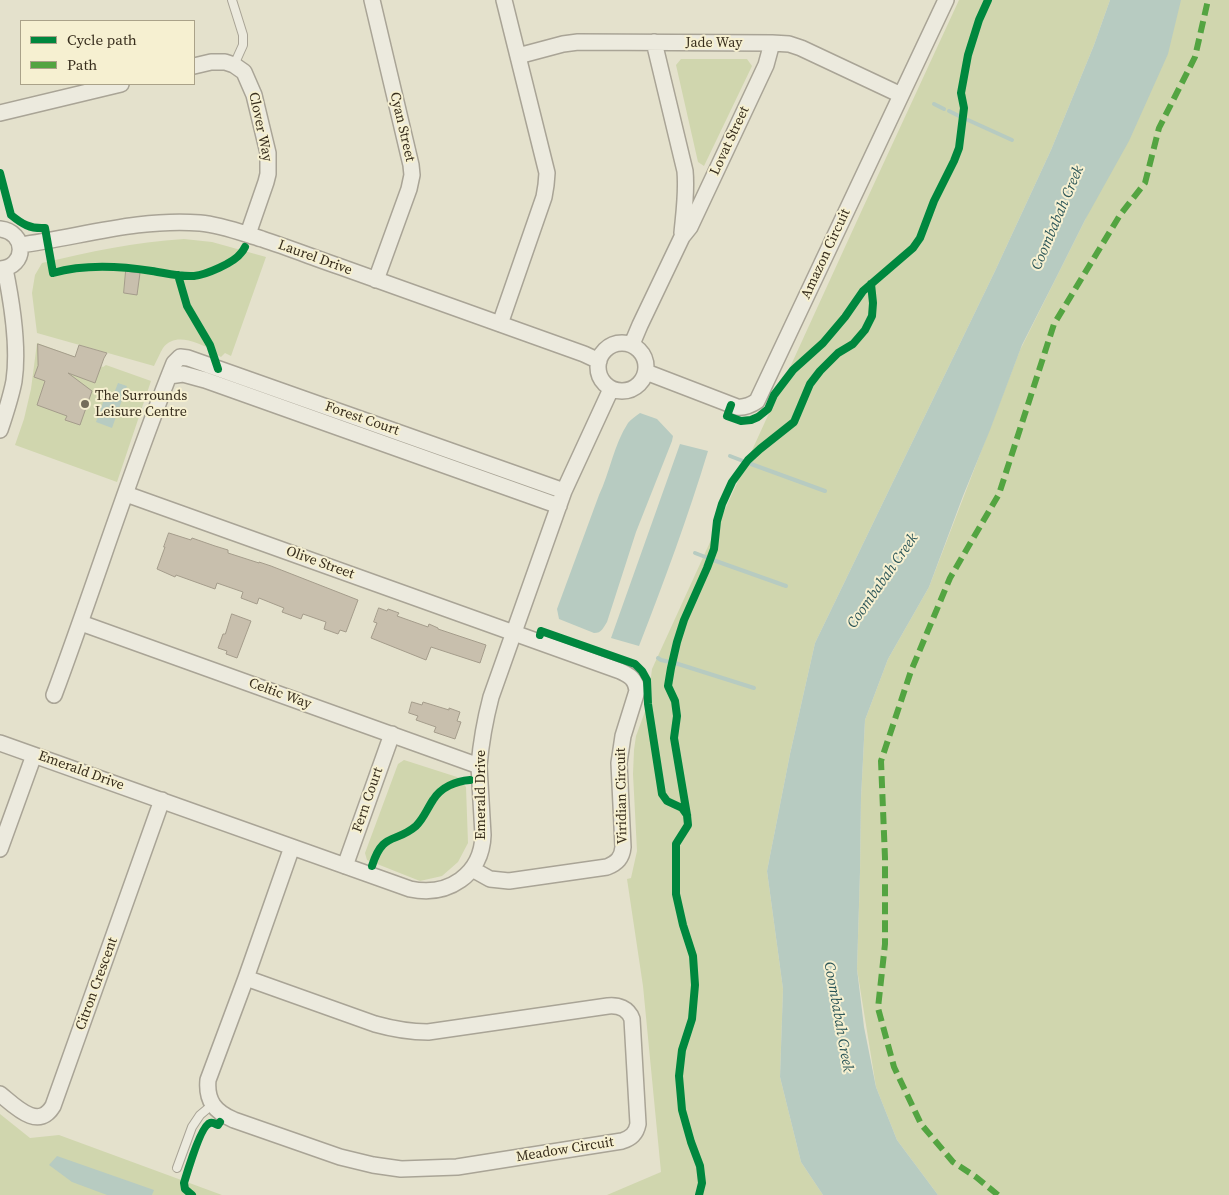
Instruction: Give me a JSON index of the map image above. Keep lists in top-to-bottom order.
{
  "streets": {
    "street": [
      "Jade Way",
      "Clover Way",
      "Cyan Street",
      "Lovat Street",
      "Amazon Circuit",
      "Laurel Drive",
      "Forest Court",
      "Olive Street",
      "Celtic Way",
      "Emerald Drive",
      "Viridian Circuit",
      "Fern Court",
      "Citron Crescent",
      "Meadow Circuit"
    ]
  },
  "crossings": [
    ["Jade Way", "Lovat Street"],
    ["Jade Way", "Amazon Circuit"],
    ["Clover Way", "Laurel Drive"],
    ["Cyan Street", "Laurel Drive"],
    ["Lovat Street", "Amazon Circuit"],
    ["Lovat Street", "Laurel Drive"],
    ["Lovat Street", "Emerald Drive"],
    ["Amazon Circuit", "Laurel Drive"],
    ["Amazon Circuit", "Emerald Drive"],
    ["Laurel Drive", "Emerald Drive"],
    ["Forest Court", "Olive Street"],
    ["Forest Court", "Celtic Way"],
    ["Forest Court", "Emerald Drive"],
    ["Olive Street", "Emerald Drive"],
    ["Olive Street", "Viridian Circuit"],
    ["Celtic Way", "Emerald Drive"],
    ["Celtic Way", "Fern Court"],
    ["Emerald Drive", "Viridian Circuit"],
    ["Emerald Drive", "Fern Court"],
    ["Emerald Drive", "Citron Crescent"]
  ],
  "water": ["Coombabah Creek"],
  "places": ["The Surrounds Leisure Centre"],
  "legend": ["Cycle path", "Path"]
}
